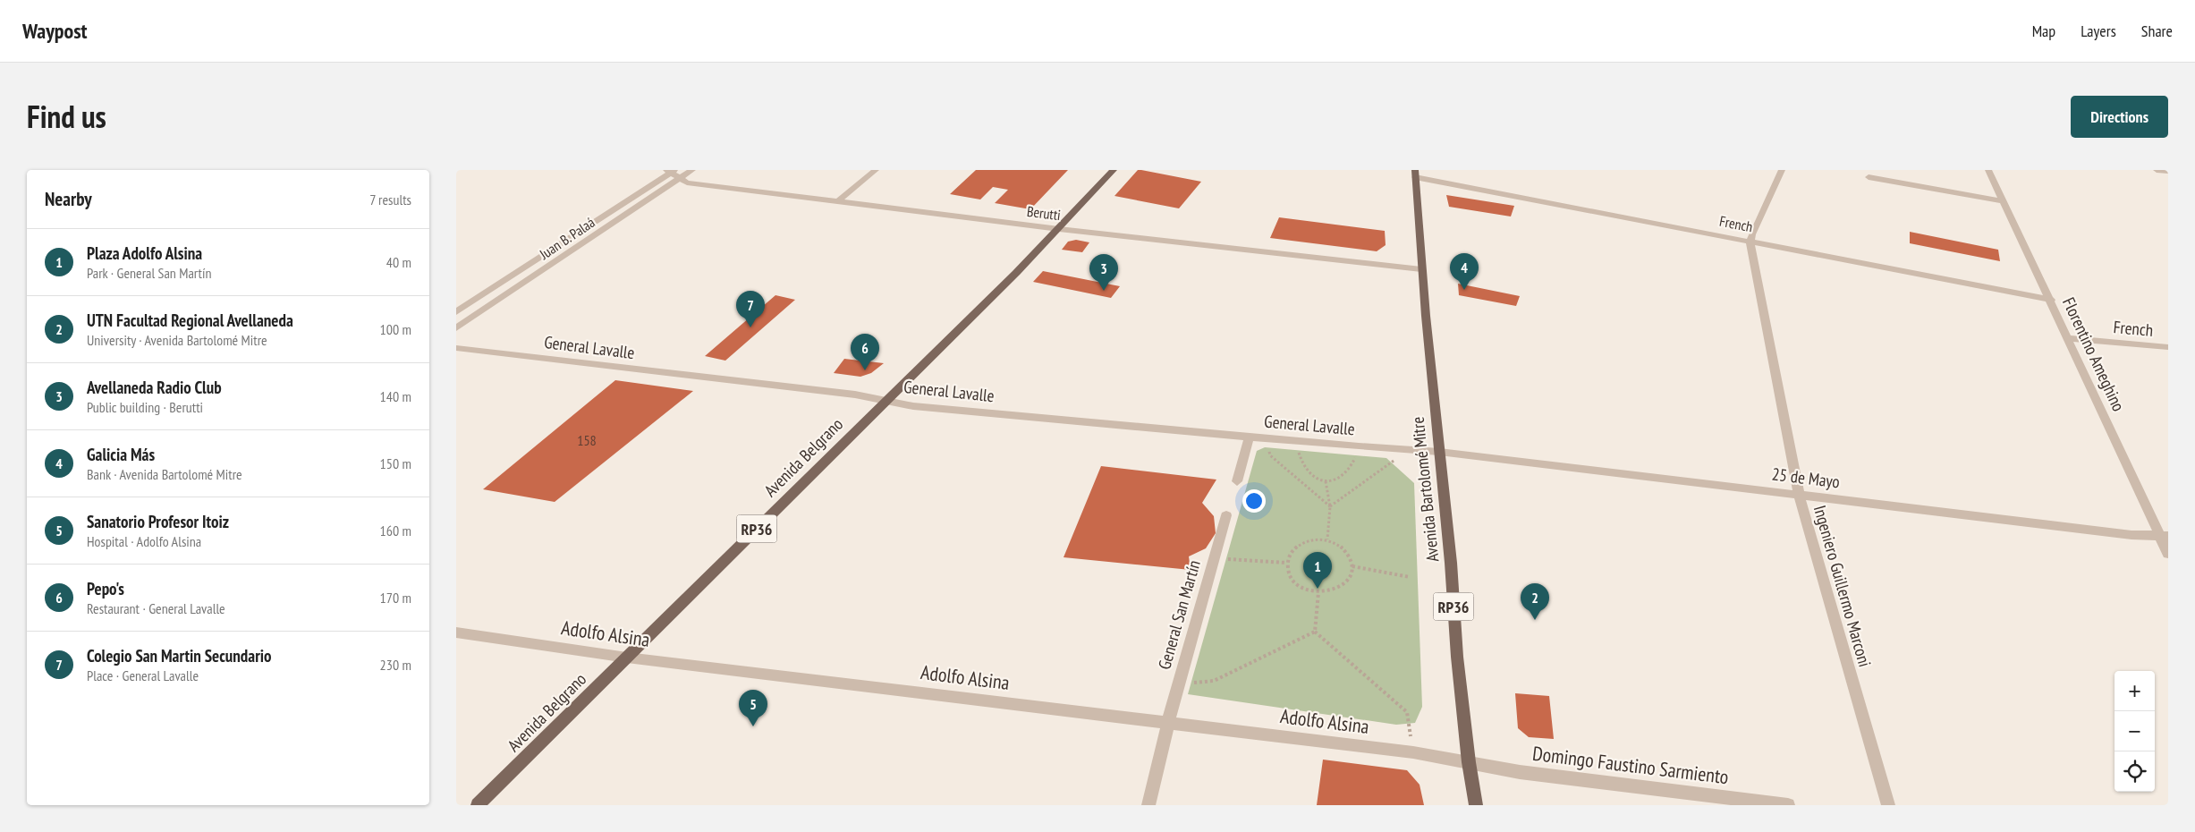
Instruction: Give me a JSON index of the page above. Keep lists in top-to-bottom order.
{
  "streets": {
    "main road": ["Avenida Belgrano", "Avenida Bartolomé Mitre", "RP36"],
    "street": [
      "Berutti",
      "French",
      "Juan B. Palaá",
      "General Lavalle",
      "Florentino Ameghino",
      "25 de Mayo",
      "Ingeniero Guillermo Marconi",
      "General San Martín",
      "Adolfo Alsina",
      "Domingo Faustino Sarmiento"
    ]
  },
  "crossings": [
    ["Berutti", "Juan B. Palaá"],
    ["Berutti", "Avenida Belgrano"],
    ["Berutti", "Avenida Bartolomé Mitre"],
    ["French", "Florentino Ameghino"],
    ["French", "Avenida Bartolomé Mitre"],
    ["French", "Ingeniero Guillermo Marconi"],
    ["General Lavalle", "Avenida Belgrano"],
    ["General Lavalle", "25 de Mayo"],
    ["General Lavalle", "Avenida Bartolomé Mitre"],
    ["Florentino Ameghino", "25 de Mayo"],
    ["Avenida Belgrano", "Adolfo Alsina"],
    ["25 de Mayo", "Avenida Bartolomé Mitre"],
    ["25 de Mayo", "Ingeniero Guillermo Marconi"],
    ["Avenida Bartolomé Mitre", "Adolfo Alsina"],
    ["Avenida Bartolomé Mitre", "Domingo Faustino Sarmiento"],
    ["General San Martín", "Adolfo Alsina"],
    ["Adolfo Alsina", "Domingo Faustino Sarmiento"]
  ],
  "house_numbers": ["158"],
  "page": {
    "header": "Waypost",
    "nav": ["Map", "Layers", "Share"],
    "title": "Find us",
    "buttons": "Directions",
    "heading": ["Nearby", "7 results"],
    "list": [
      {
        "mark": "1",
        "name": "Plaza Adolfo Alsina",
        "note": "Park · General San Martín",
        "value": "40 m"
      },
      {
        "mark": "2",
        "name": "UTN Facultad Regional Avellaneda",
        "note": "University · Avenida Bartolomé Mitre",
        "value": "100 m"
      },
      {
        "mark": "3",
        "name": "Avellaneda Radio Club",
        "note": "Public building · Berutti",
        "value": "140 m"
      },
      {
        "mark": "4",
        "name": "Galicia Más",
        "note": "Bank · Avenida Bartolomé Mitre",
        "value": "150 m"
      },
      {
        "mark": "5",
        "name": "Sanatorio Profesor Itoiz",
        "note": "Hospital · Adolfo Alsina",
        "value": "160 m"
      },
      {
        "mark": "6",
        "name": "Pepo's",
        "note": "Restaurant · General Lavalle",
        "value": "170 m"
      },
      {
        "mark": "7",
        "name": "Colegio San Martin Secundario",
        "note": "Place · General Lavalle",
        "value": "230 m"
      }
    ],
    "pins": [
      "4",
      "3",
      "7",
      "6",
      "1",
      "2",
      "5"
    ],
    "map_buttons": ["+", "−"]
  }
}
